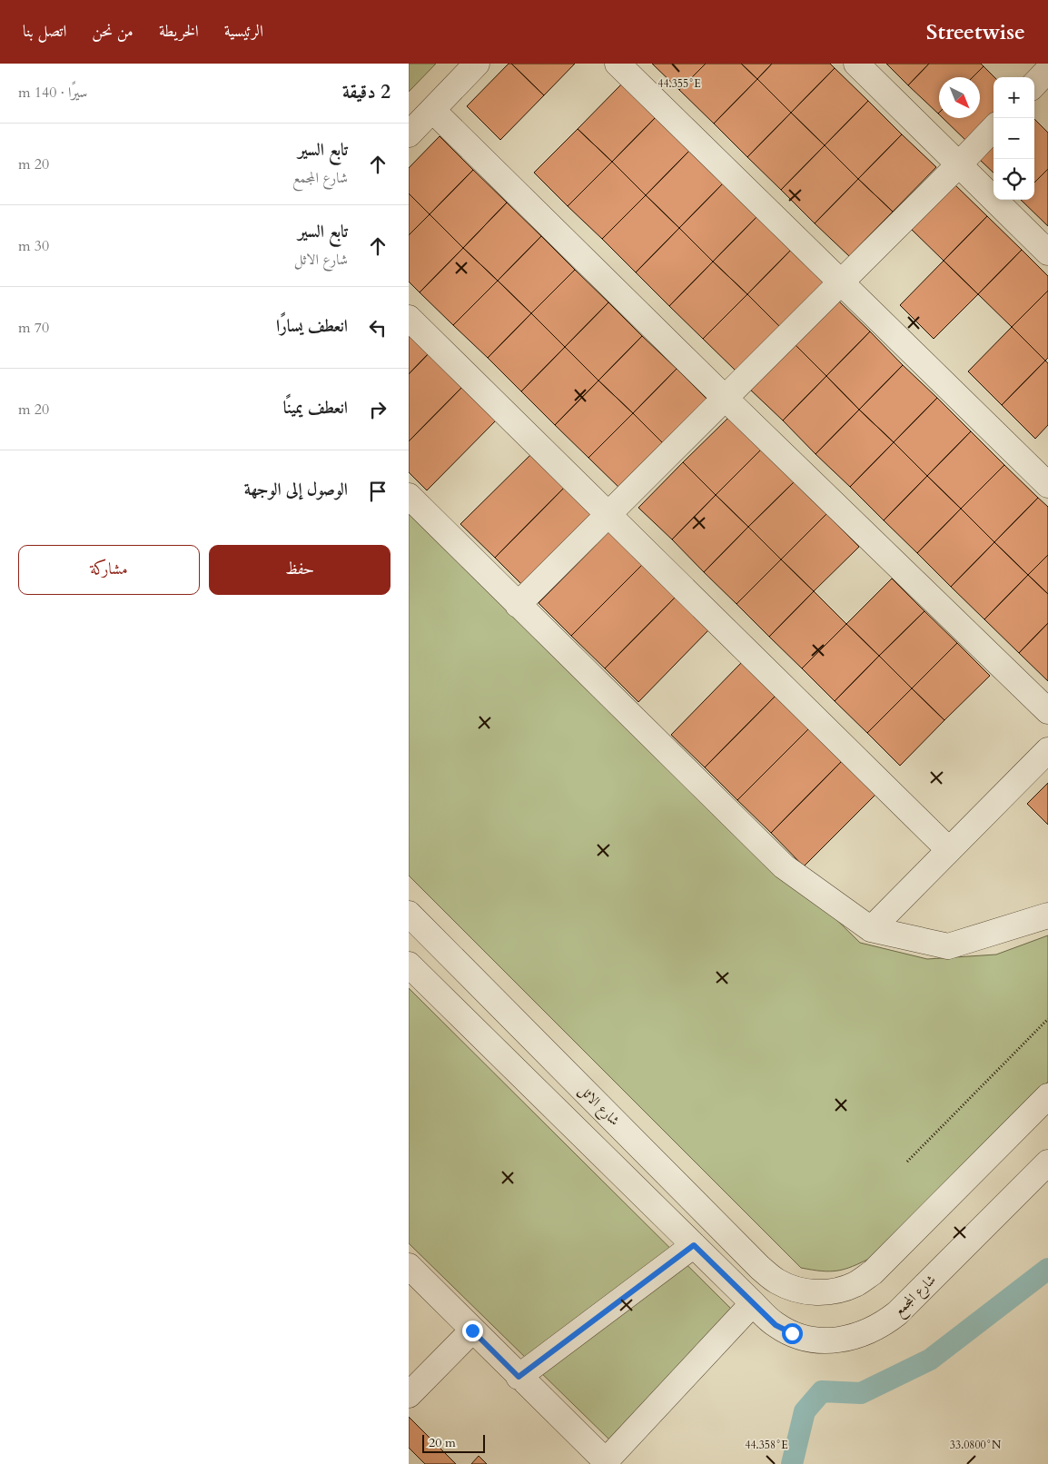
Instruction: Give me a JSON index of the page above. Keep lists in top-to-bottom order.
{
  "streets": {
    "street": ["شارع الاثل", "شارع المجمع"]
  },
  "scale_bar": "20 m",
  "north": "bottom right",
  "page": {
    "header": "Streetwise",
    "nav": [
      "الرئيسية",
      "الخريطة",
      "من نحن",
      "اتصل بنا"
    ],
    "heading": ["2 دقيقة", "سيرًا · 140 m"],
    "map_buttons": ["+", "−"],
    "list": [
      ["تابع السير", "شارع المجمع", "20 m"],
      ["تابع السير", "شارع الاثل", "30 m"],
      ["انعطف يسارًا", "70 m"],
      ["انعطف يمينًا", "20 m"],
      "الوصول إلى الوجهة"
    ],
    "buttons": ["حفظ", "مشاركة"],
    "scale": "20 m"
  },
  "coordinates": ["44.355°E", "44.358°E", "33.0800°N"]
}
